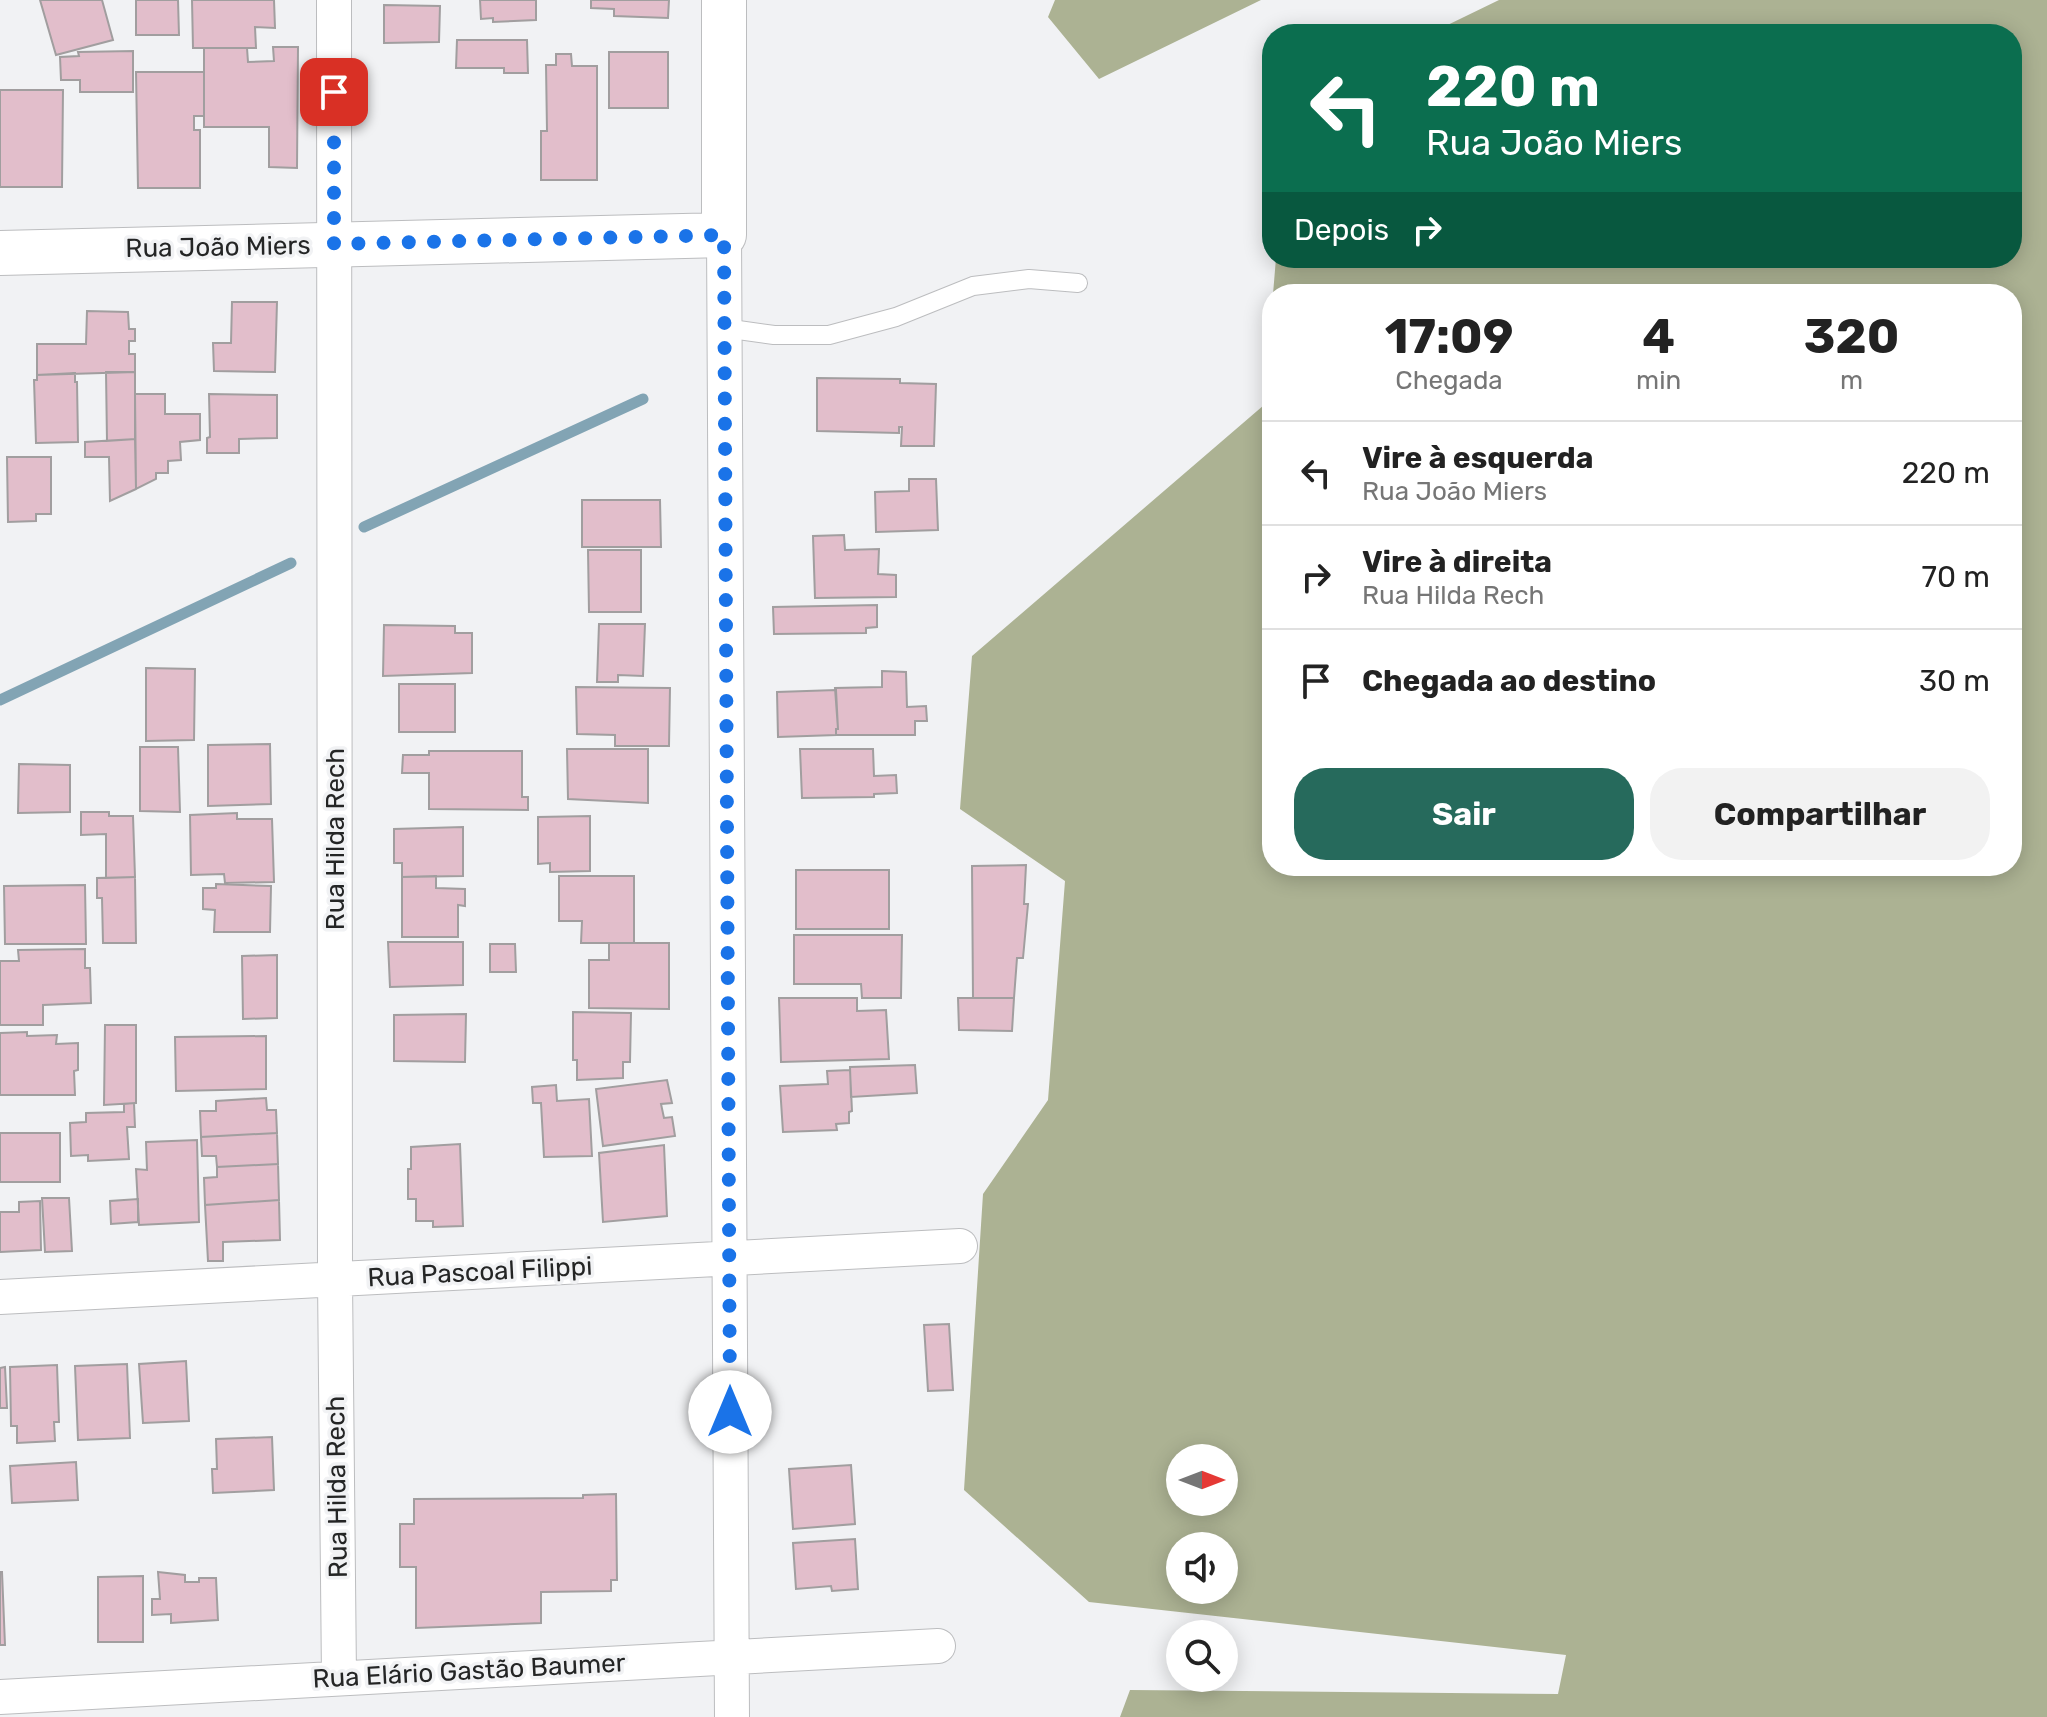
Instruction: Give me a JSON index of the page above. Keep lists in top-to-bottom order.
{
  "streets": {
    "street": [
      "Rua João Miers",
      "Rua Hilda Rech",
      "Rua Pascoal Filippi",
      "Rua Elário Gastão Baumer"
    ]
  },
  "crossings": [
    ["Rua João Miers", "Rua Hilda Rech"],
    ["Rua Hilda Rech", "Rua Pascoal Filippi"],
    ["Rua Hilda Rech", "Rua Elário Gastão Baumer"]
  ],
  "north": "right",
  "page": {
    "turn": ["220 m", "Rua João Miers"],
    "then": "Depois",
    "eta": [
      "17:09",
      "Chegada",
      "4",
      "min",
      "320",
      "m"
    ],
    "list": [
      {
        "name": "Vire à esquerda",
        "note": "Rua João Miers",
        "value": "220 m"
      },
      {
        "name": "Vire à direita",
        "note": "Rua Hilda Rech",
        "value": "70 m"
      },
      {
        "name": "Chegada ao destino",
        "value": "30 m"
      }
    ],
    "buttons": ["Sair", "Compartilhar"]
  }
}
